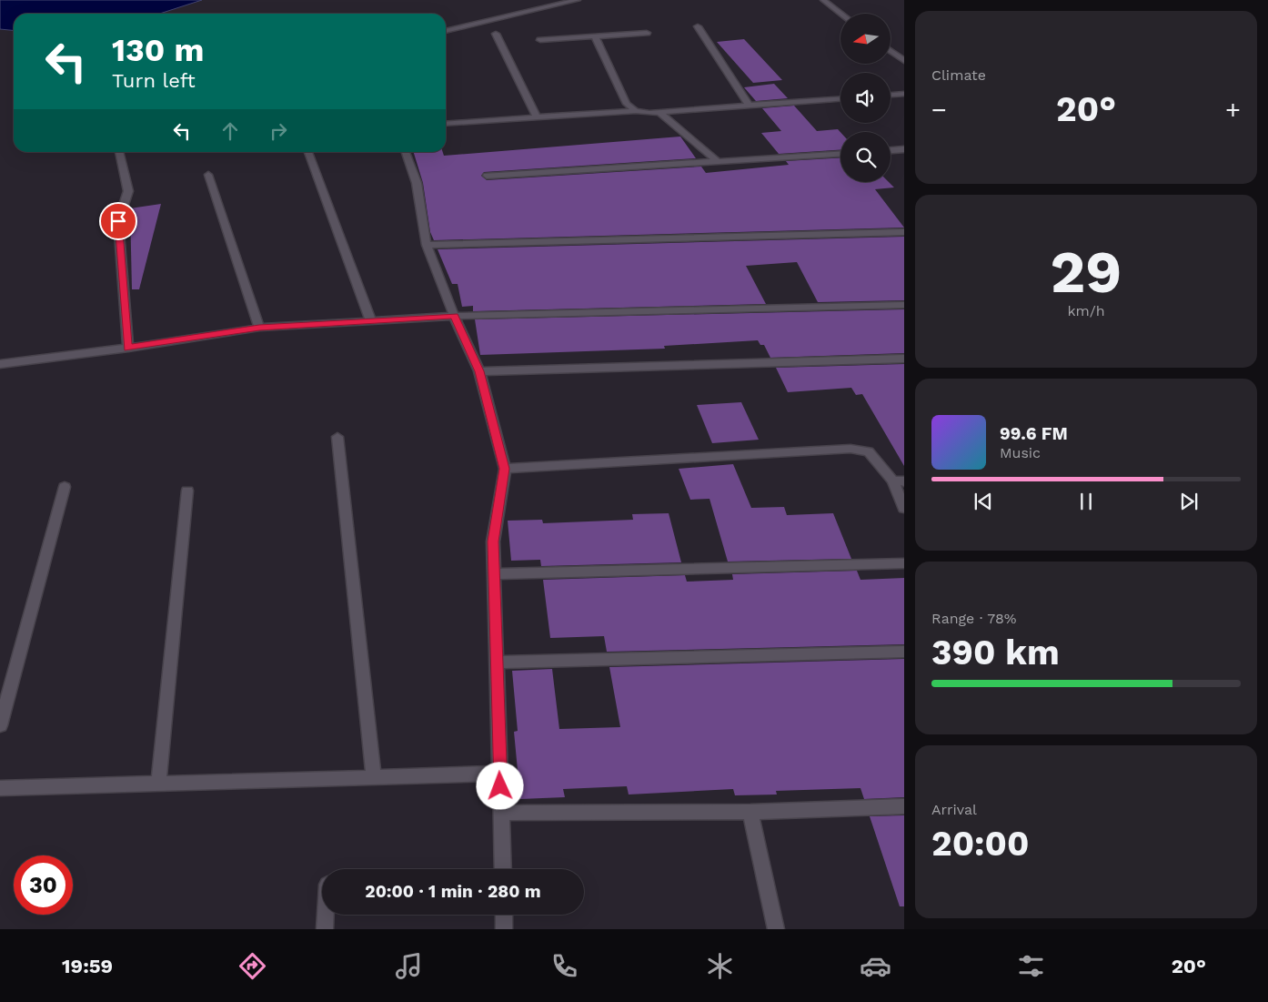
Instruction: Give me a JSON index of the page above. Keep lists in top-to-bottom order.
{
  "north": "left",
  "page": {
    "tile": [
      "Climate",
      ["29", "km/h"],
      ["Range · 78%", "390 km"],
      ["Arrival", "20:00"]
    ],
    "turn": ["130 m", "Turn left"],
    "heat": ["−", "20°", "+"],
    "song": ["99.6 FM", "Music"],
    "limit": "30",
    "trip": "20:00 · 1 min · 280 m",
    "tabs": ["19:59", "20°"]
  }
}
